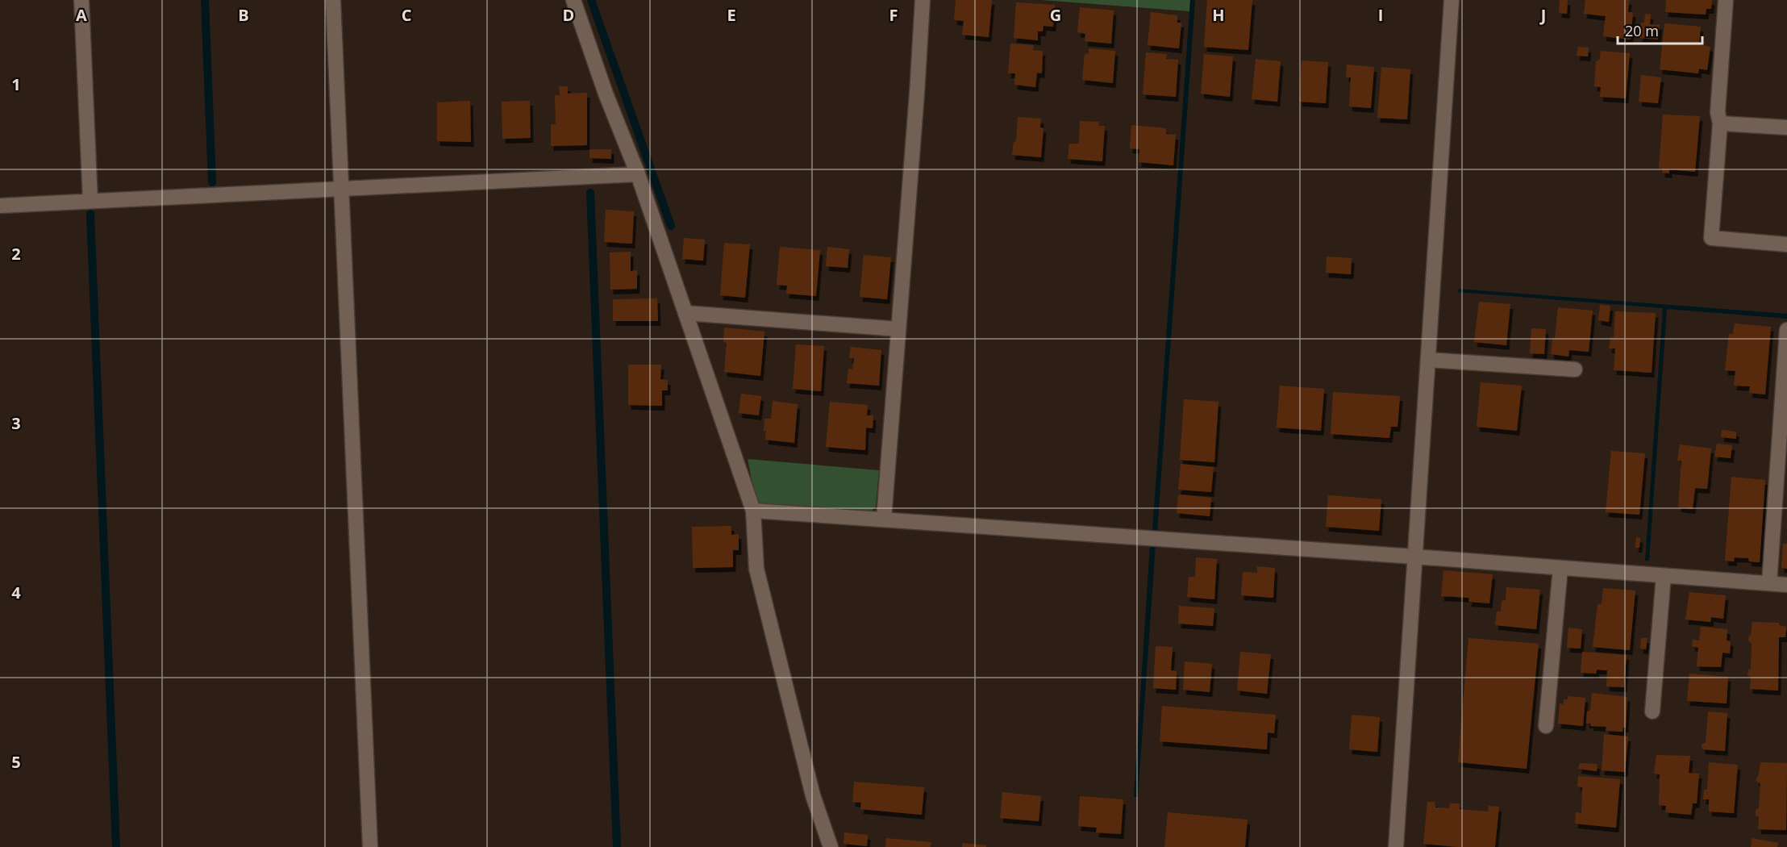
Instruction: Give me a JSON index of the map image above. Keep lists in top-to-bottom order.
{
  "scale_bar": "20 m",
  "grid": {
    "columns": [
      "A",
      "B",
      "C",
      "D",
      "E",
      "F",
      "G",
      "H",
      "I",
      "J"
    ],
    "rows": [
      "1",
      "2",
      "3",
      "4",
      "5"
    ]
  }
}
